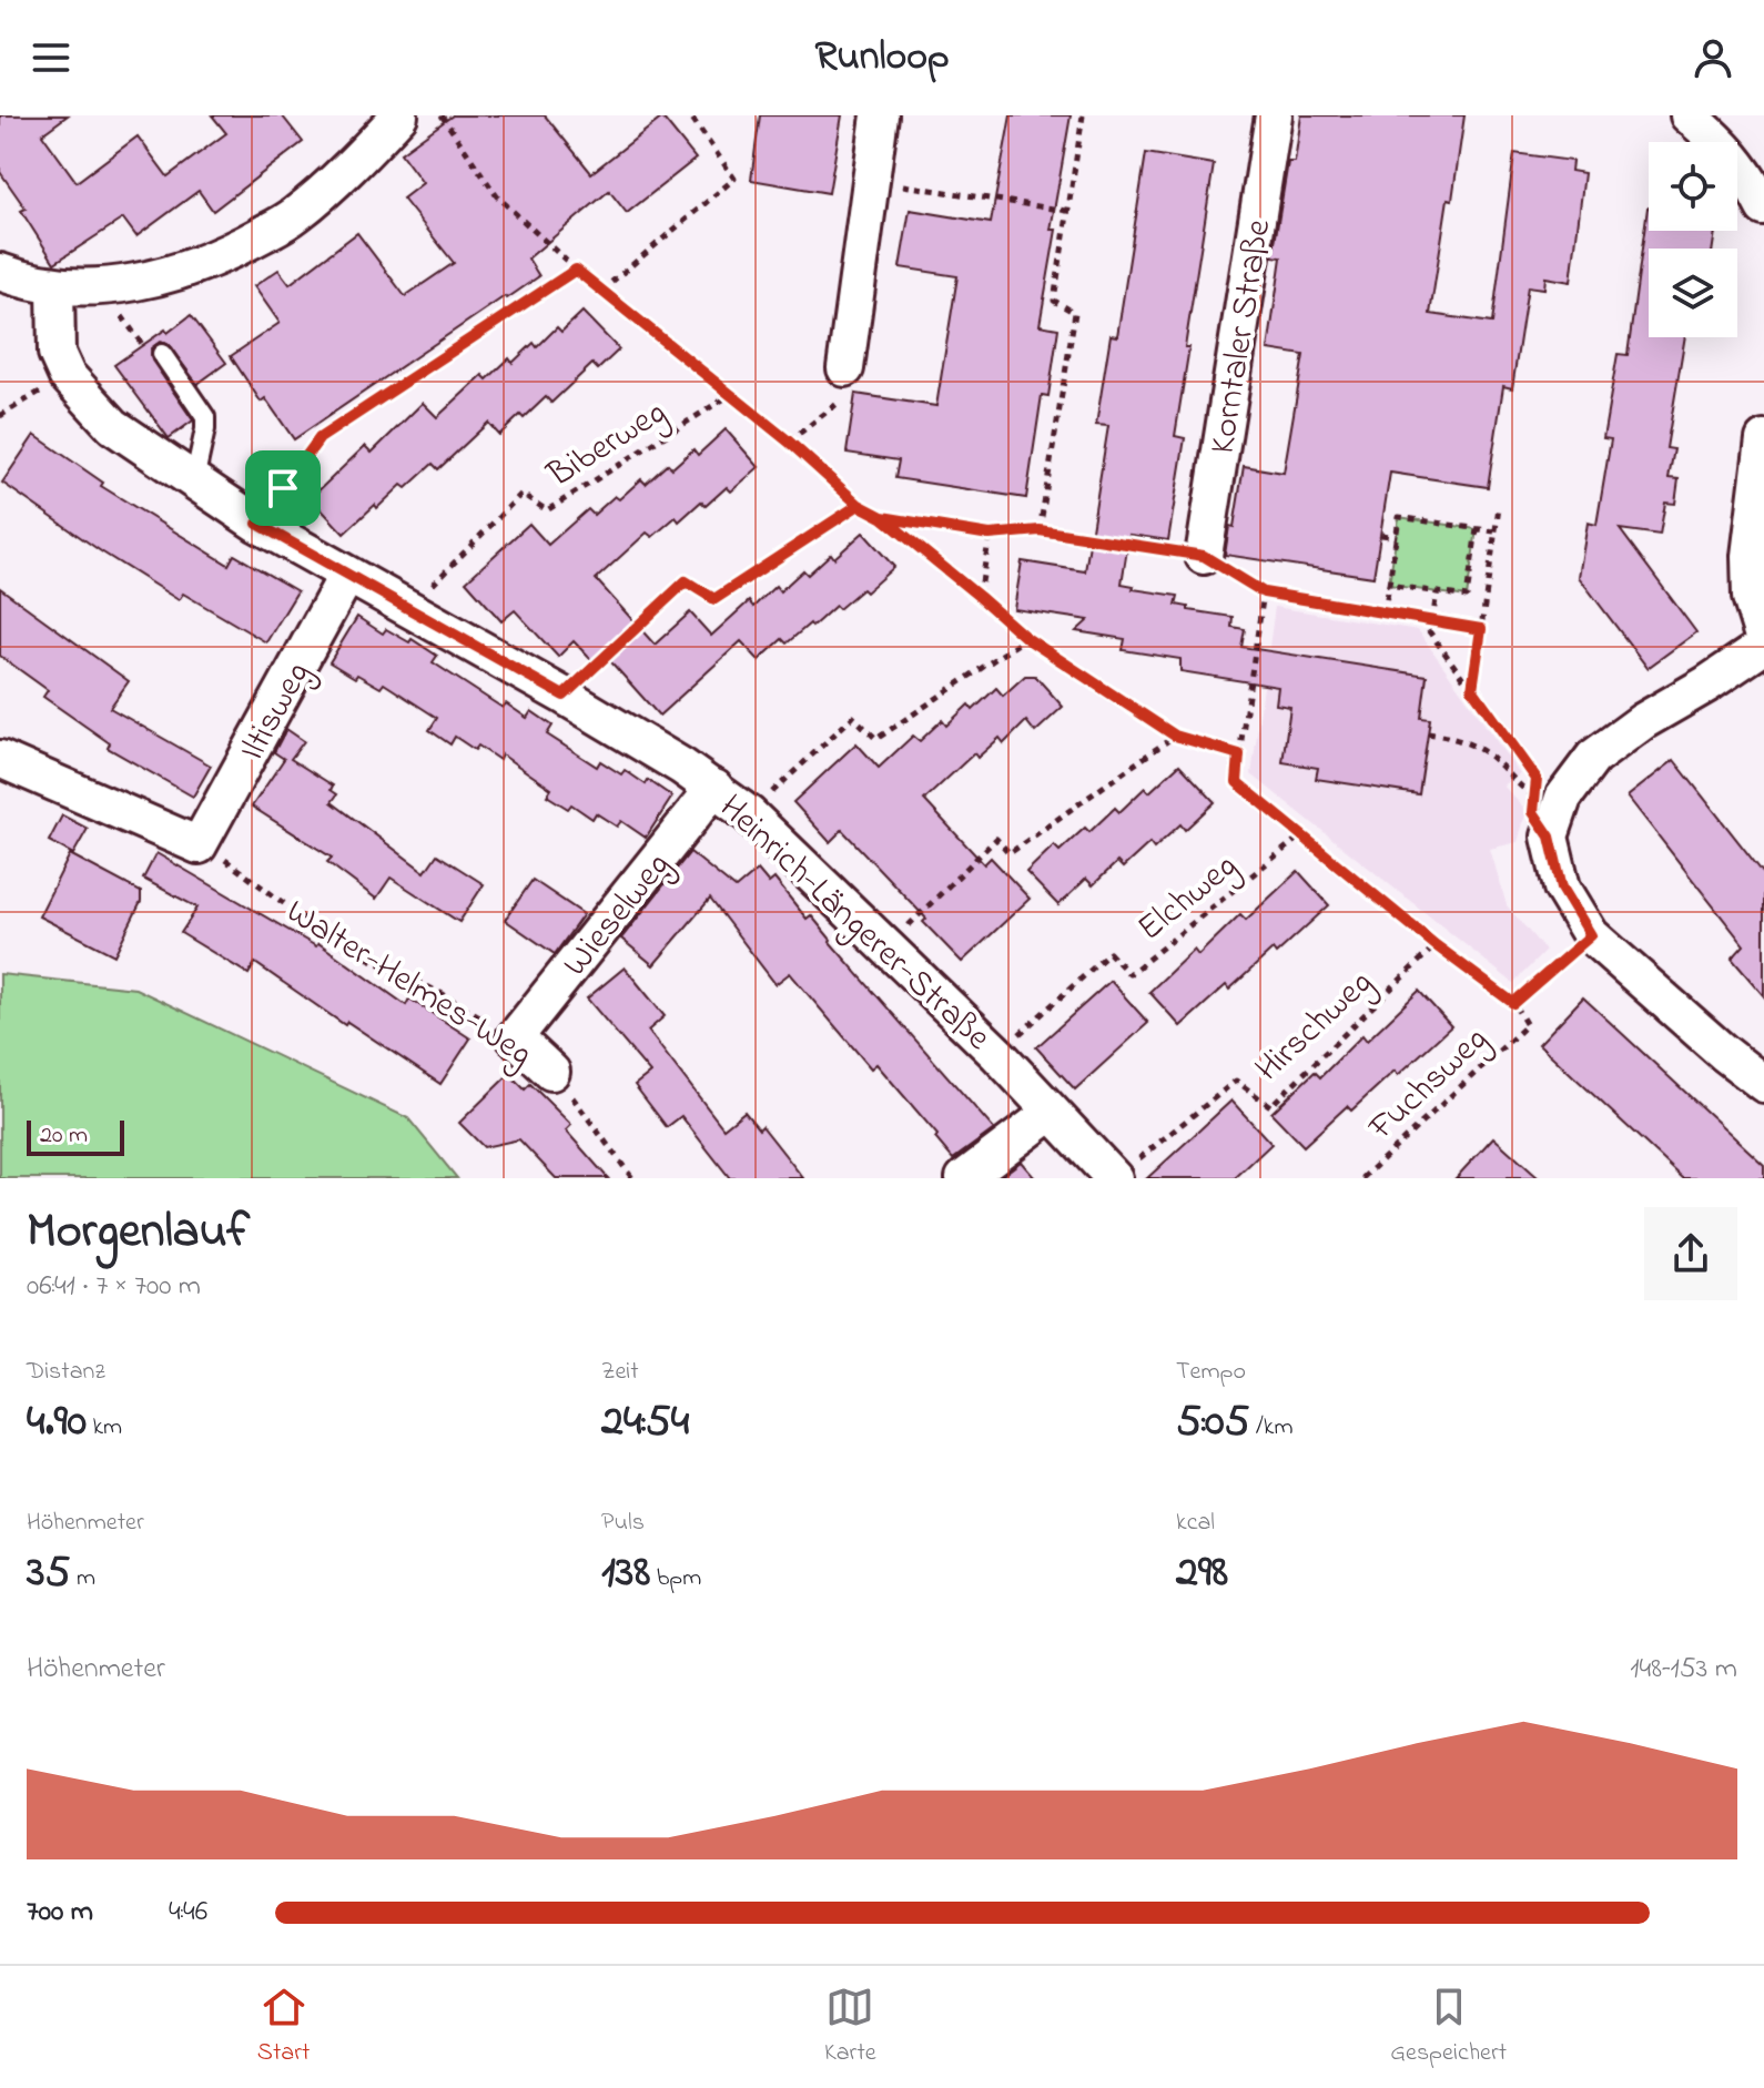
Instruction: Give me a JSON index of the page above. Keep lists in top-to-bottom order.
{
  "streets": {
    "street": [
      "Korntaler Straße",
      "Iltisweg",
      "Wieselweg",
      "Heinrich-Längerer-Straße",
      "Walter-Helmes-Weg"
    ],
    "path": [
      "Biberweg",
      "Elchweg",
      "Hirschweg",
      "Fuchsweg"
    ]
  },
  "crossings": [
    ["Iltisweg", "Heinrich-Längerer-Straße"],
    ["Iltisweg", "Walter-Helmes-Weg"],
    ["Wieselweg", "Heinrich-Längerer-Straße"],
    ["Wieselweg", "Walter-Helmes-Weg"],
    ["Heinrich-Längerer-Straße", "Hirschweg"]
  ],
  "scale_bar": "20 m",
  "page": {
    "header": "Runloop",
    "scale": "20 m",
    "heading": ["Morgenlauf", "06:41 · 7 × 700 m"],
    "stats": [
      ["Distanz", "4.90 km"],
      ["Zeit", "24:54"],
      ["Tempo", "5:05 /km"],
      ["Höhenmeter", "35 m"],
      ["Puls", "138 bpm"],
      ["kcal", "298"]
    ],
    "chart": ["Höhenmeter", "148–153 m"],
    "list": [
      {
        "name": "700 m",
        "note": "4:46"
      }
    ],
    "tabs": ["Start", "Karte", "Gespeichert"]
  }
}
